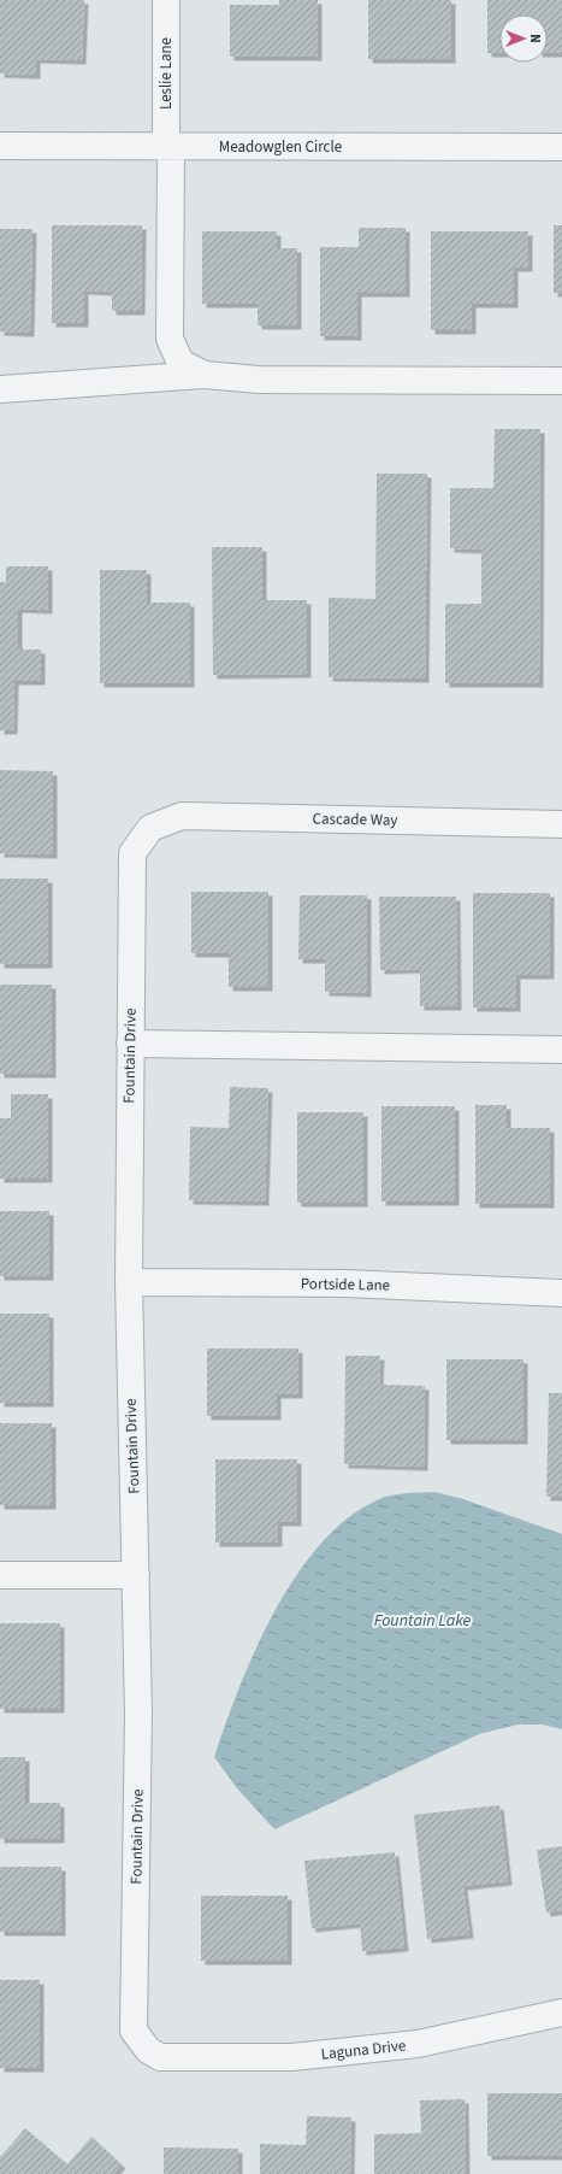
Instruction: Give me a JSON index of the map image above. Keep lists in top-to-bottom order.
{
  "streets": {
    "street": [
      "Leslie Lane",
      "Meadowglen Circle",
      "Cascade Way",
      "Fountain Drive",
      "Portside Lane",
      "Laguna Drive"
    ]
  },
  "crossings": [
    ["Leslie Lane", "Meadowglen Circle"],
    ["Cascade Way", "Fountain Drive"],
    ["Fountain Drive", "Portside Lane"],
    ["Fountain Drive", "Laguna Drive"]
  ],
  "water": ["Fountain Lake"],
  "north": "right"
}
